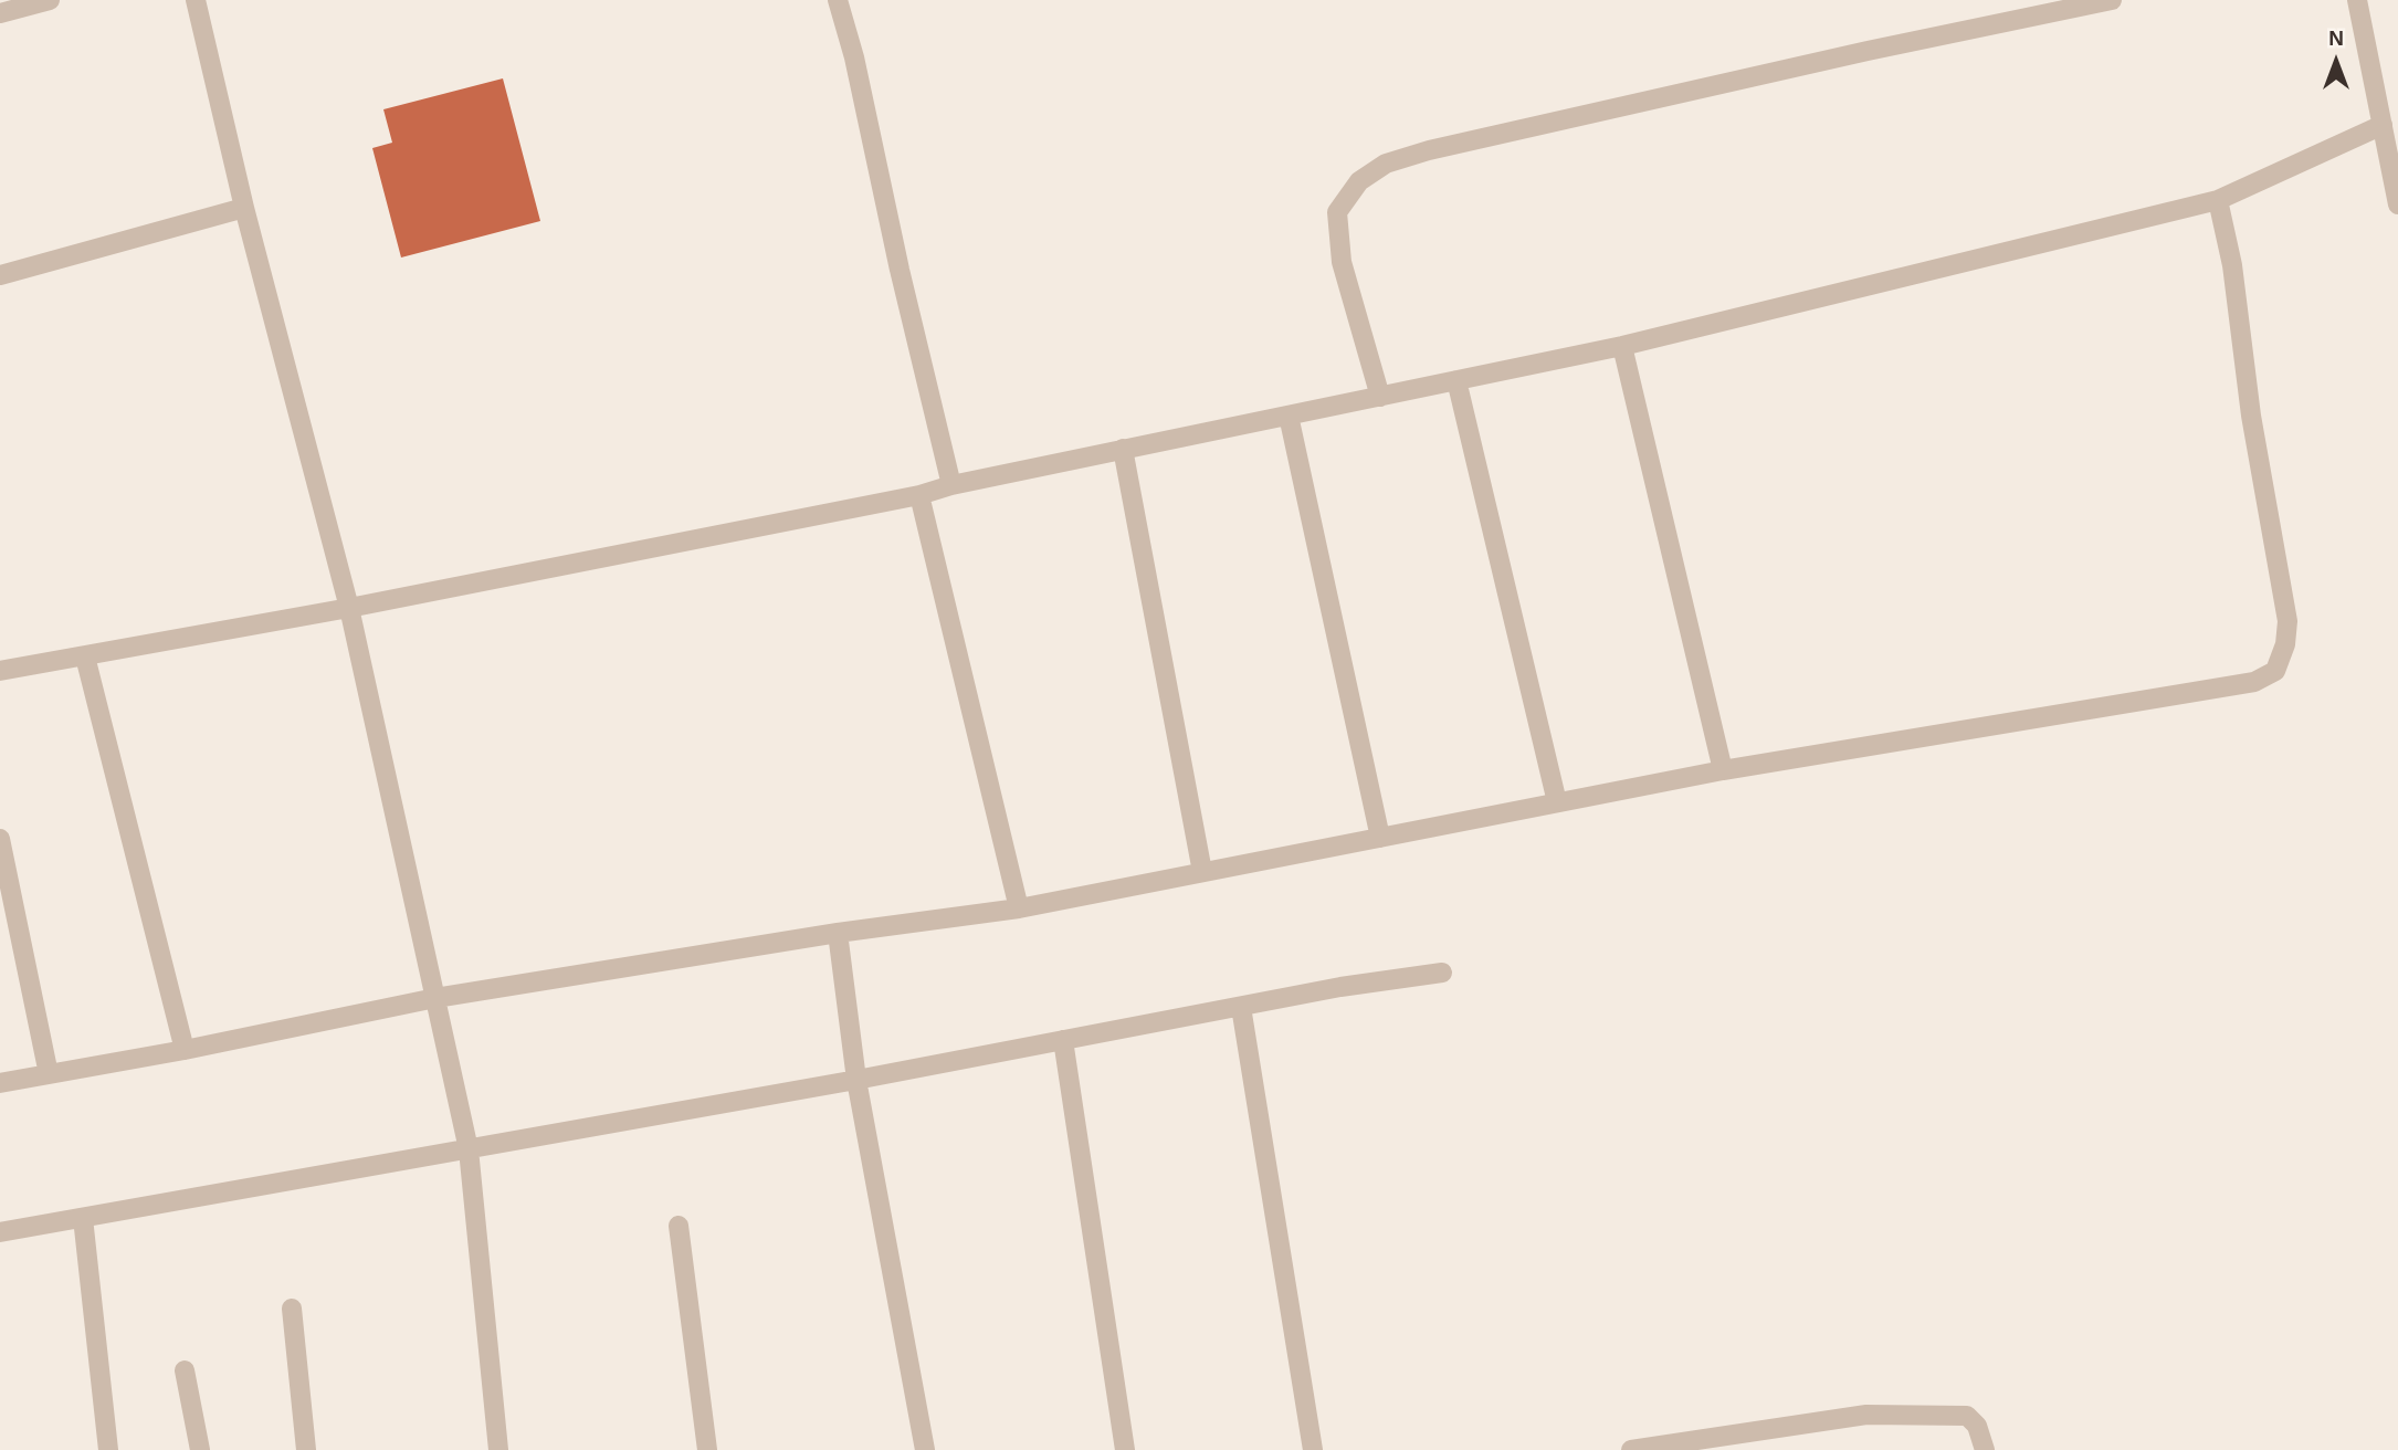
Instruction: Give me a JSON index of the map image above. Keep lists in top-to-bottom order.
{
  "north": "top"
}
